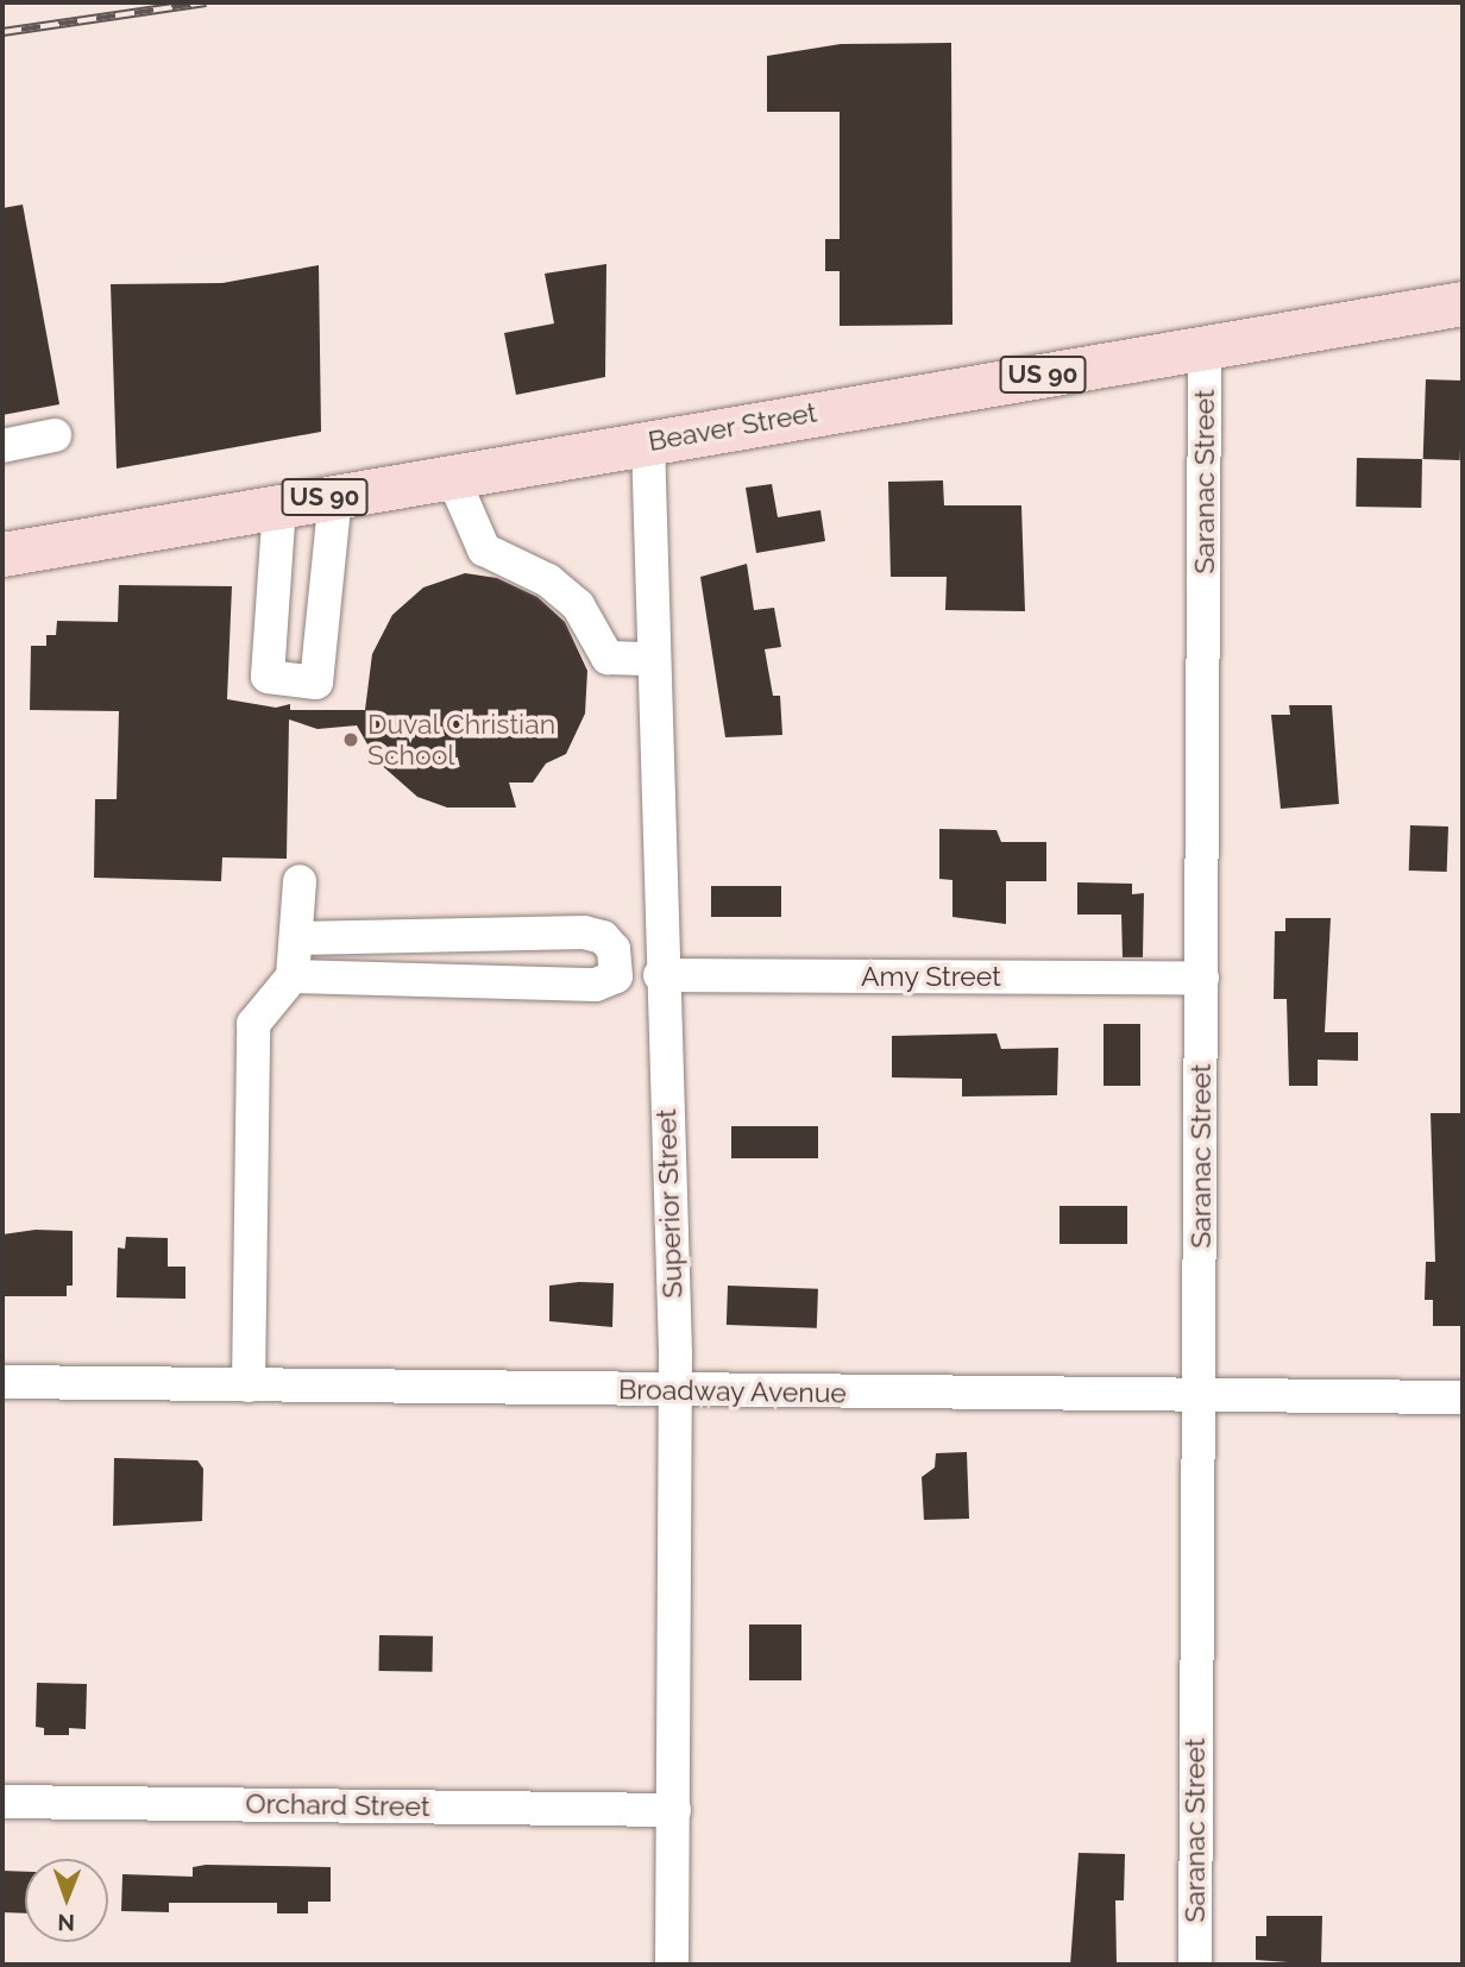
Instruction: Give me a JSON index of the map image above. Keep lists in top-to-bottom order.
{
  "streets": {
    "main road": ["US 90", "Beaver Street"],
    "street": [
      "Saranac Street",
      "Amy Street",
      "Superior Street",
      "Broadway Avenue",
      "Orchard Street"
    ]
  },
  "crossings": [
    ["Beaver Street", "Saranac Street"],
    ["Beaver Street", "Superior Street"],
    ["Saranac Street", "Amy Street"],
    ["Saranac Street", "Broadway Avenue"],
    ["Amy Street", "Superior Street"],
    ["Superior Street", "Broadway Avenue"],
    ["Superior Street", "Orchard Street"]
  ],
  "places": ["Duval Christian School"],
  "north": "bottom"
}
